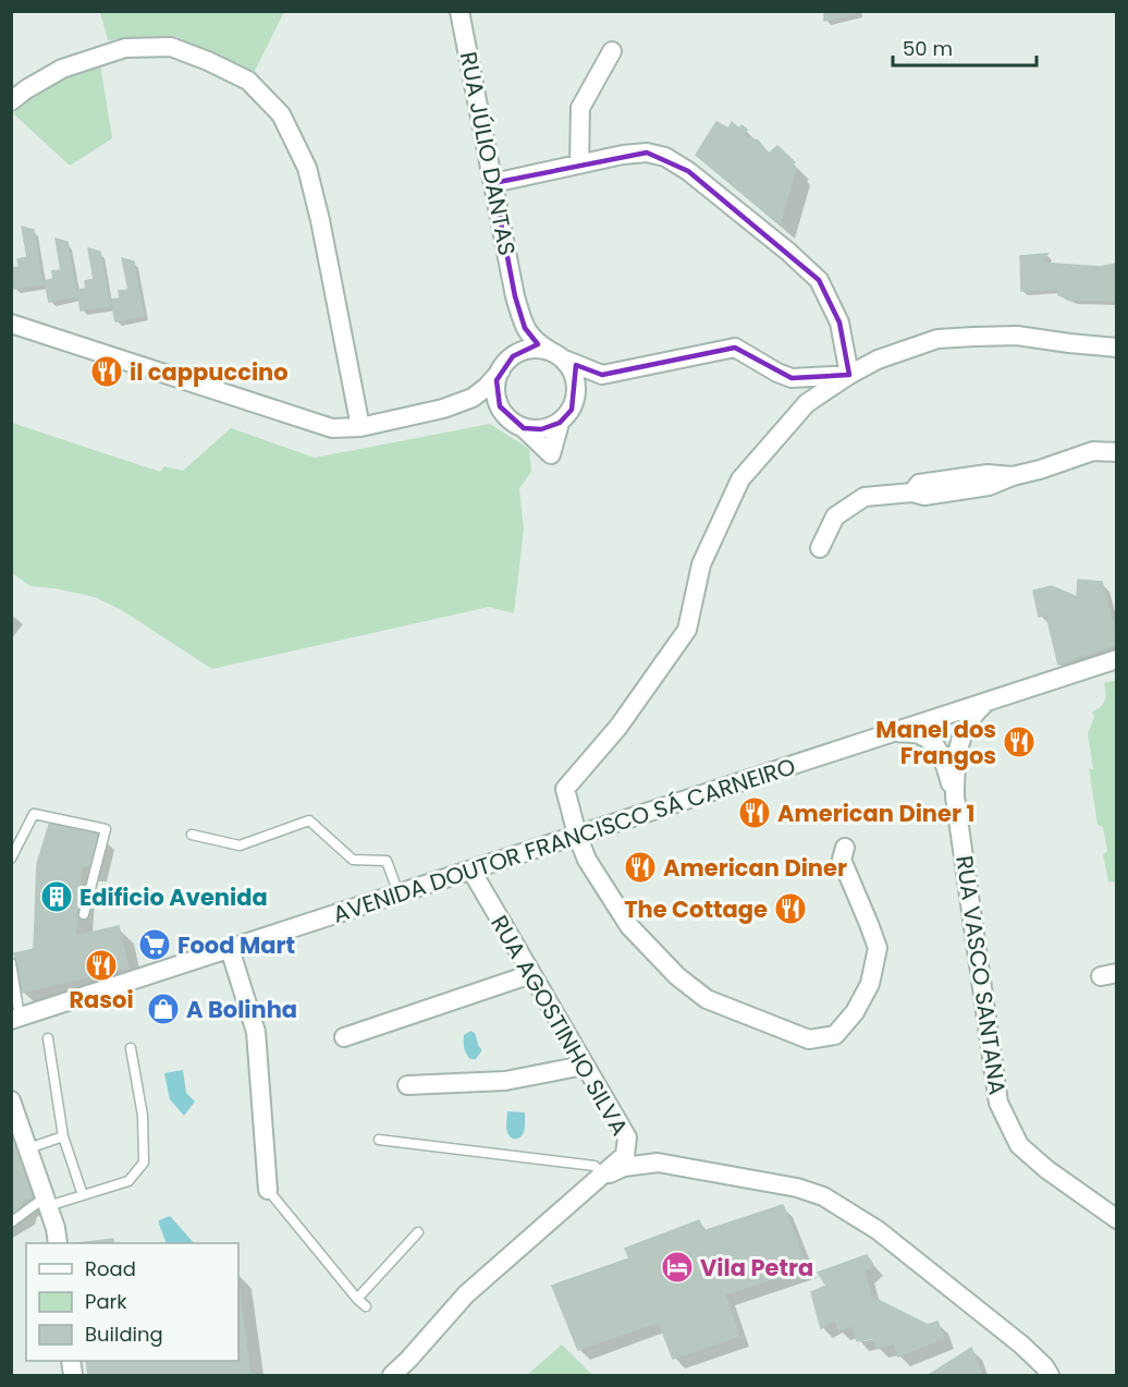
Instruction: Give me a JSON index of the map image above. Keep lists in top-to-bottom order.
{
  "streets": {
    "street": [
      "RUA JÚLIO DANTAS",
      "AVENIDA DOUTOR FRANCISCO SÁ CARNEIRO",
      "RUA VASCO SANTANA",
      "RUA AGOSTINHO SILVA"
    ]
  },
  "crossings": [
    ["AVENIDA DOUTOR FRANCISCO SÁ CARNEIRO", "RUA VASCO SANTANA"],
    ["AVENIDA DOUTOR FRANCISCO SÁ CARNEIRO", "RUA AGOSTINHO SILVA"]
  ],
  "places": {
    "restaurant": [
      "il cappuccino",
      "Manel dos Frangos",
      "American Diner 1",
      "American Diner",
      "The Cottage",
      "Rasoi"
    ],
    "building": ["Edificio Avenida"],
    "supermarket": ["Food Mart"],
    "shop": ["A Bolinha"],
    "hotel": ["Vila Petra"]
  },
  "legend": ["Road", "Park", "Building"],
  "scale_bar": "50 m"
}
